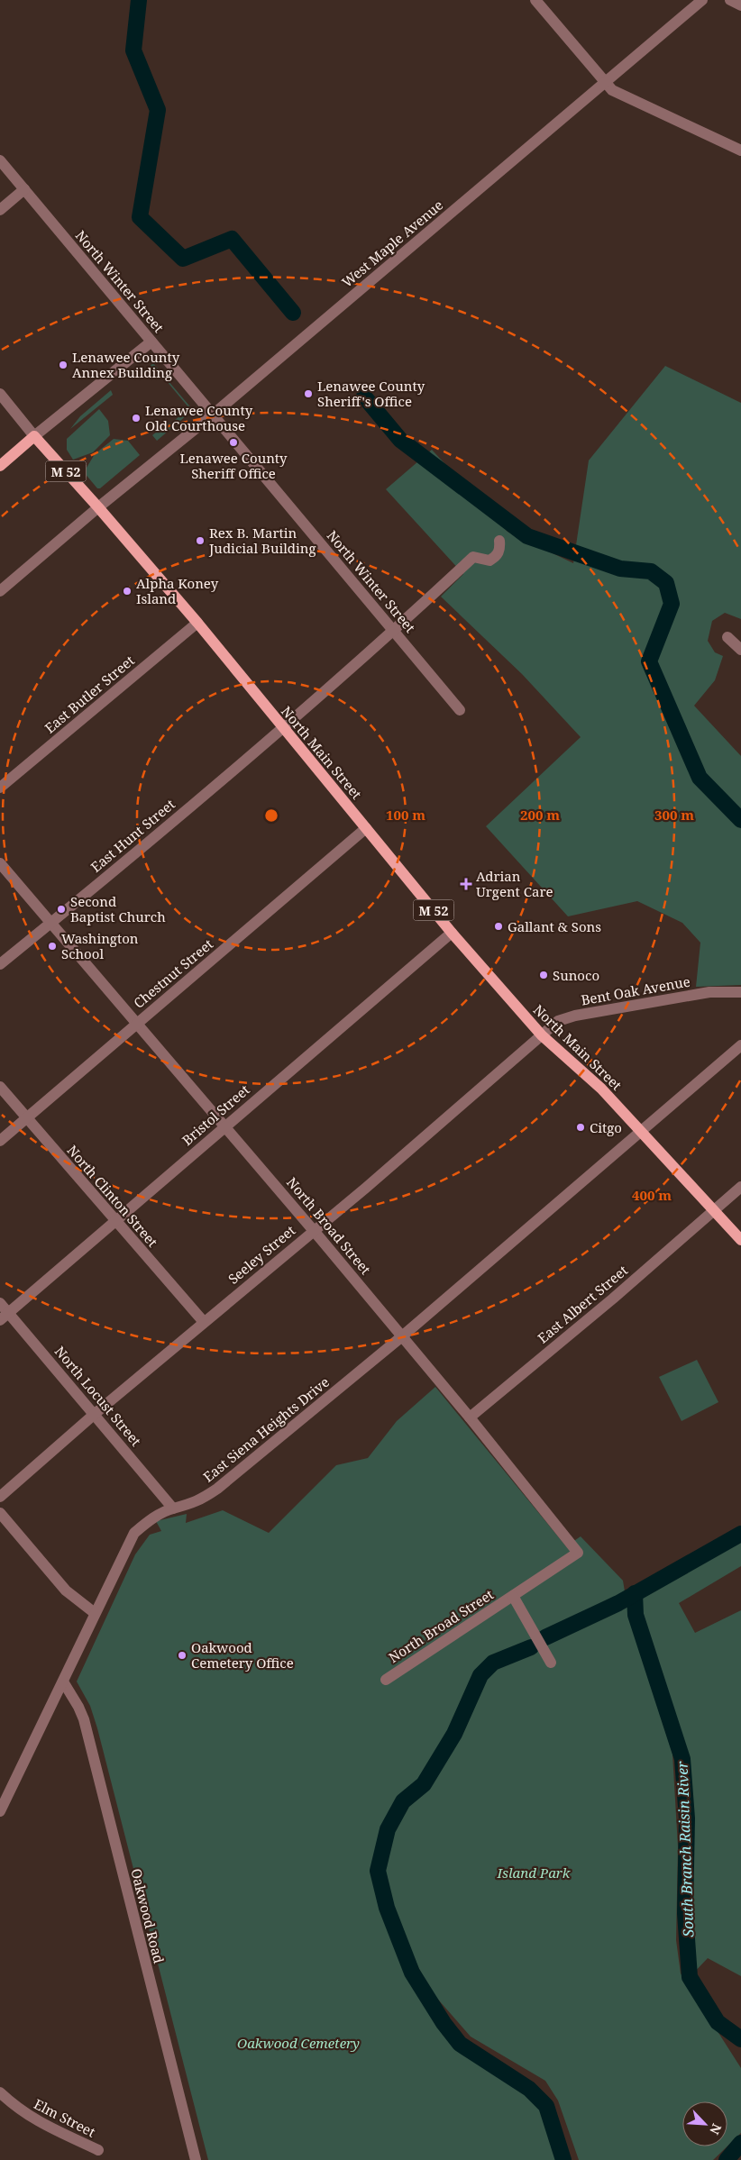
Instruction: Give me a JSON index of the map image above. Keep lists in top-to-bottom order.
{
  "streets": {
    "main road": ["M 52", "North Main Street"],
    "street": [
      "West Maple Avenue",
      "North Winter Street",
      "East Butler Street",
      "East Hunt Street",
      "Chestnut Street",
      "Bent Oak Avenue",
      "Bristol Street",
      "North Clinton Street",
      "North Broad Street",
      "Seeley Street",
      "East Albert Street",
      "North Locust Street",
      "East Siena Heights Drive",
      "Oakwood Road",
      "Elm Street"
    ]
  },
  "crossings": [
    ["West Maple Avenue", "North Winter Street"],
    ["West Maple Avenue", "North Main Street"],
    ["North Winter Street", "East Hunt Street"],
    ["East Butler Street", "North Main Street"],
    ["North Main Street", "East Hunt Street"],
    ["North Main Street", "Chestnut Street"],
    ["North Main Street", "Bent Oak Avenue"],
    ["North Main Street", "Bristol Street"],
    ["North Main Street", "Seeley Street"],
    ["North Main Street", "East Albert Street"],
    ["North Main Street", "East Siena Heights Drive"],
    ["East Hunt Street", "North Broad Street"],
    ["Chestnut Street", "North Clinton Street"],
    ["Chestnut Street", "North Broad Street"],
    ["Bent Oak Avenue", "Seeley Street"],
    ["Bristol Street", "North Clinton Street"],
    ["Bristol Street", "North Broad Street"],
    ["Bristol Street", "North Locust Street"],
    ["North Clinton Street", "Seeley Street"],
    ["North Broad Street", "Seeley Street"],
    ["North Broad Street", "East Albert Street"],
    ["North Broad Street", "East Siena Heights Drive"],
    ["Seeley Street", "North Locust Street"],
    ["North Locust Street", "East Siena Heights Drive"],
    ["East Siena Heights Drive", "Oakwood Road"]
  ],
  "water": ["South Branch Raisin River"],
  "parks": ["Island Park", "Oakwood Cemetery"],
  "places": {
    "other": [
      "Lenawee County Annex Building",
      "Lenawee County Sheriff's Office",
      "Lenawee County Old Courthouse",
      "Lenawee County Sheriff Office",
      "Rex B. Martin Judicial Building",
      "Alpha Koney Island",
      "Second Baptist Church",
      "Gallant & Sons",
      "Washington School",
      "Sunoco",
      "Citgo",
      "Oakwood Cemetery Office"
    ],
    "health": ["Adrian Urgent Care"]
  },
  "north": "bottom right",
  "rings": [
    "100 m",
    "200 m",
    "300 m",
    "400 m"
  ]
}
